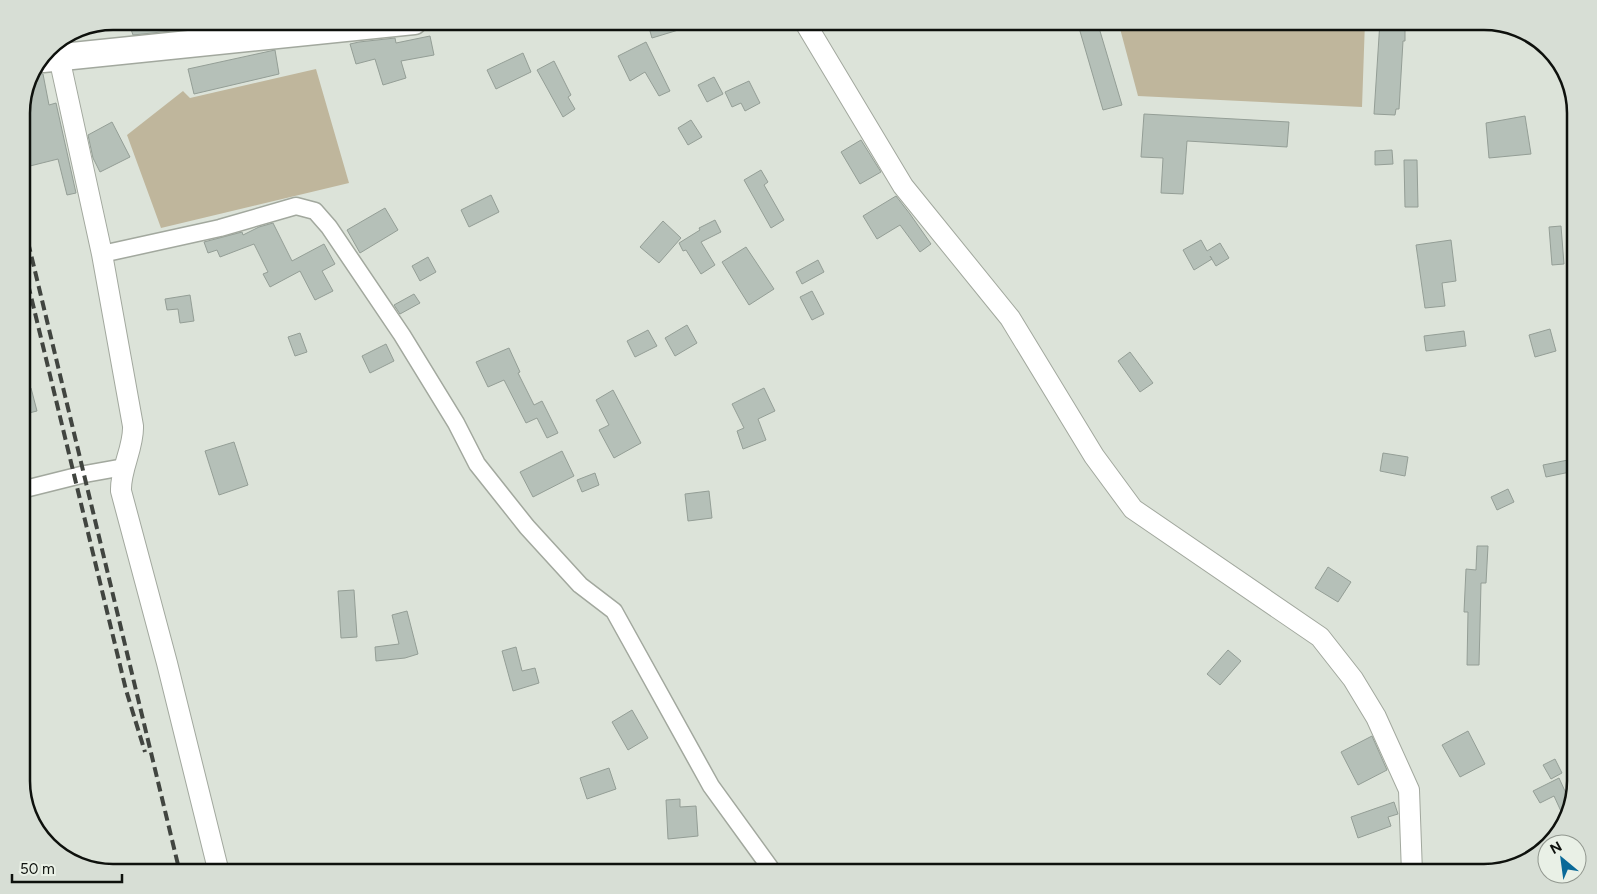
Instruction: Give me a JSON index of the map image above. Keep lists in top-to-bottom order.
{
  "scale_bar": "50 m",
  "north": "top left"
}
